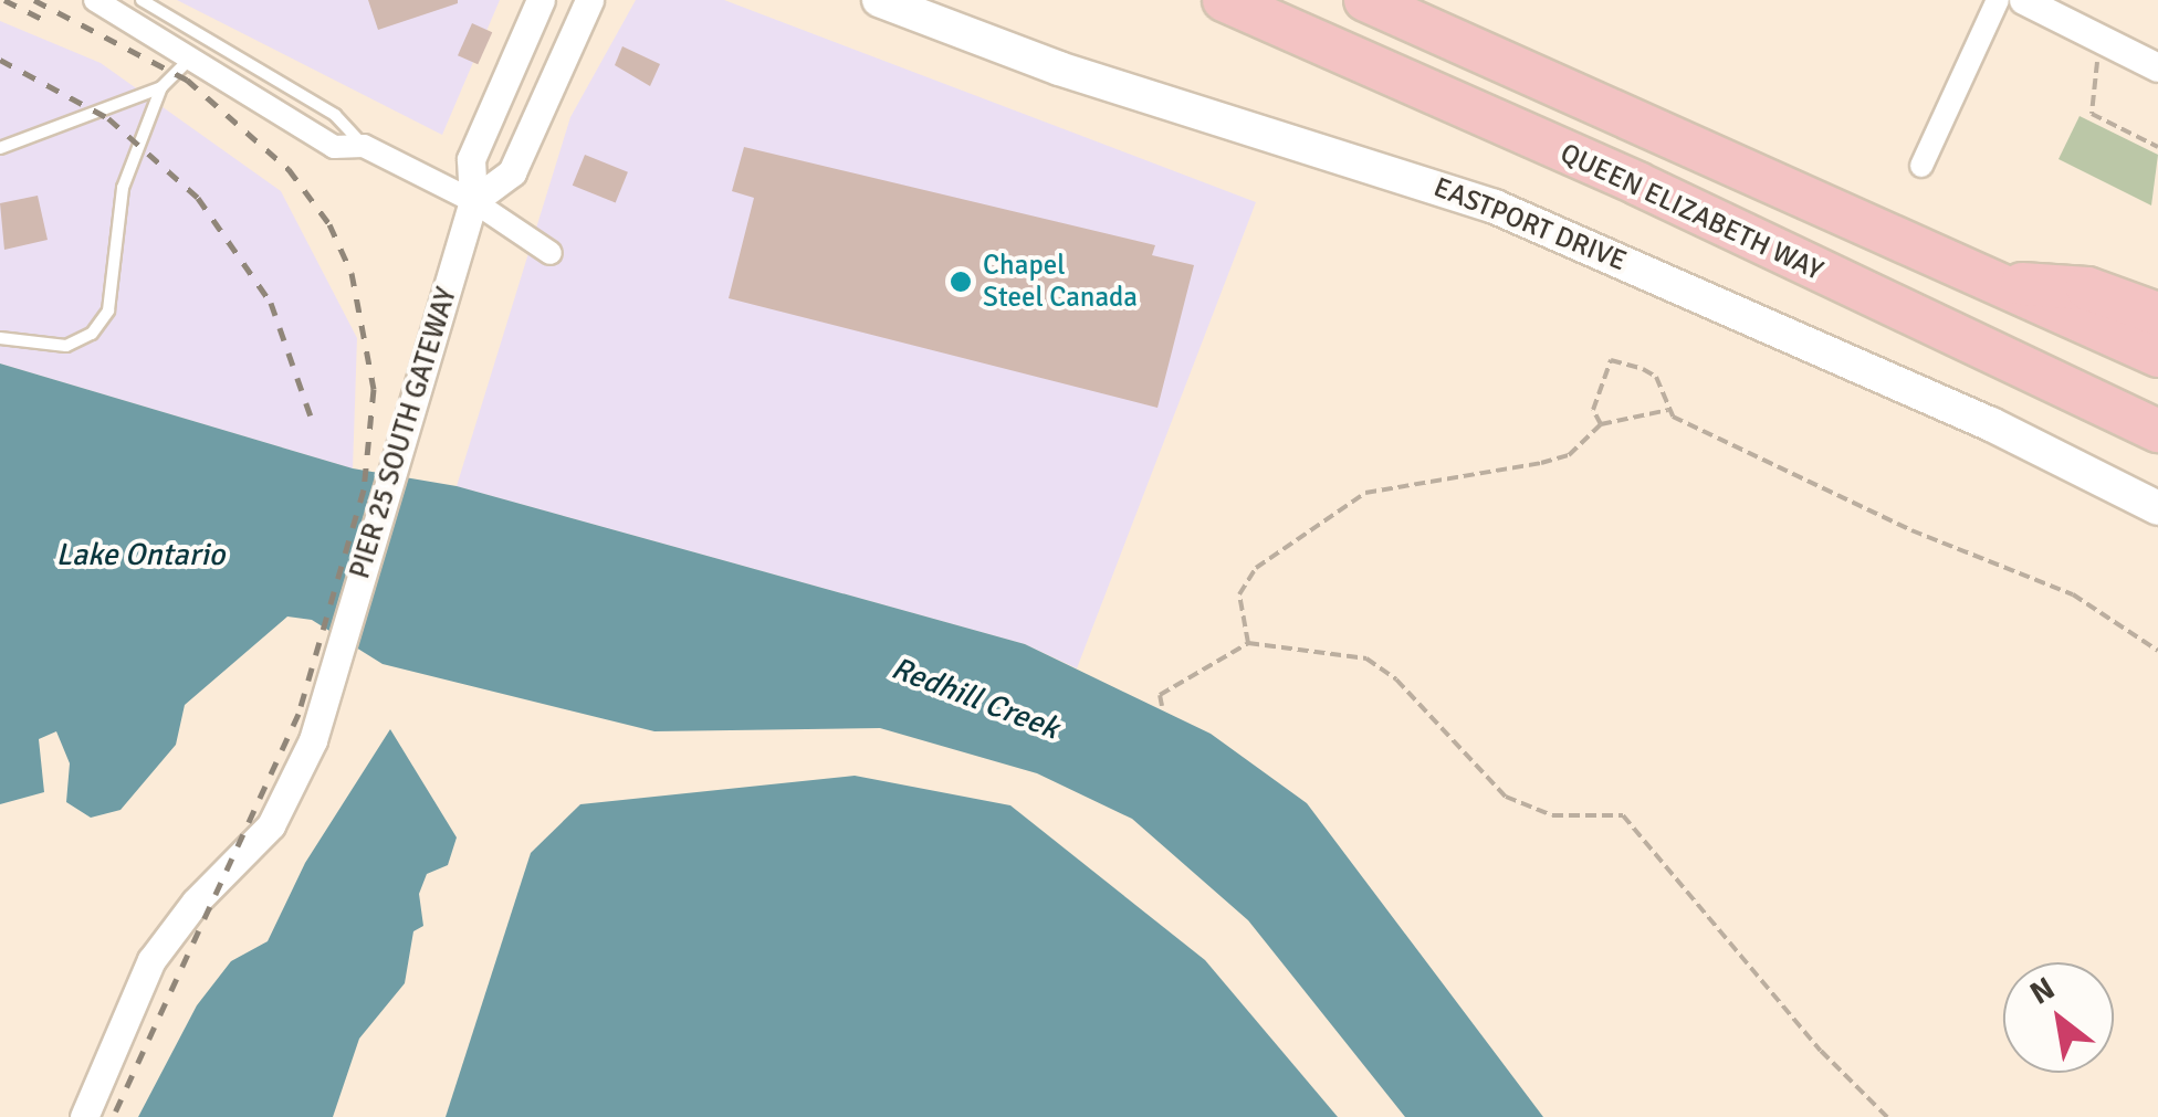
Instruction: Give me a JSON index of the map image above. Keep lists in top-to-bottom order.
{
  "streets": {
    "highway": ["QUEEN ELIZABETH WAY"],
    "main road": ["EASTPORT DRIVE"],
    "street": ["PIER 25 SOUTH GATEWAY"]
  },
  "water": ["Lake Ontario", "Redhill Creek"],
  "places": ["Chapel Steel Canada"],
  "north": "top left"
}
